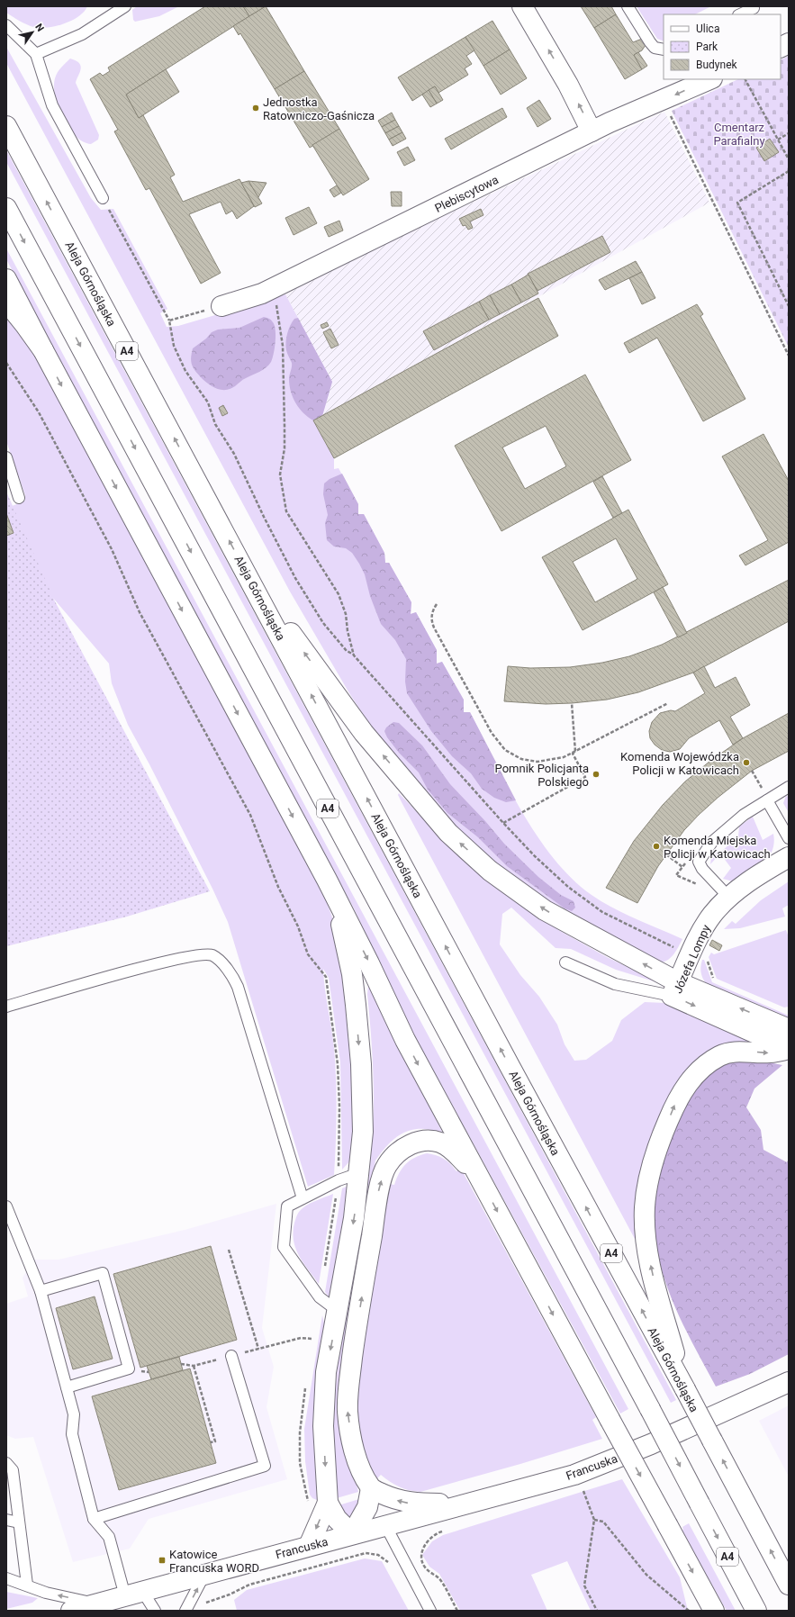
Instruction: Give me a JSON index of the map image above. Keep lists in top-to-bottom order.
{
  "streets": {
    "main road": [
      "Plebiscytowa",
      "Aleja Górnośląska",
      "A4",
      "Józefa Lompy",
      "Francuska"
    ]
  },
  "parks": ["Cmentarz Parafialny"],
  "places": {
    "other": [
      "Jednostka Ratowniczo-Gaśnicza",
      "Komenda Wojewódzka Policji w Katowicach",
      "Pomnik Policjanta Polskiego",
      "Komenda Miejska Policji w Katowicach"
    ],
    "transit": ["Katowice Francuska WORD"]
  },
  "legend": ["Ulica", "Park", "Budynek"],
  "north": "top right"
}
